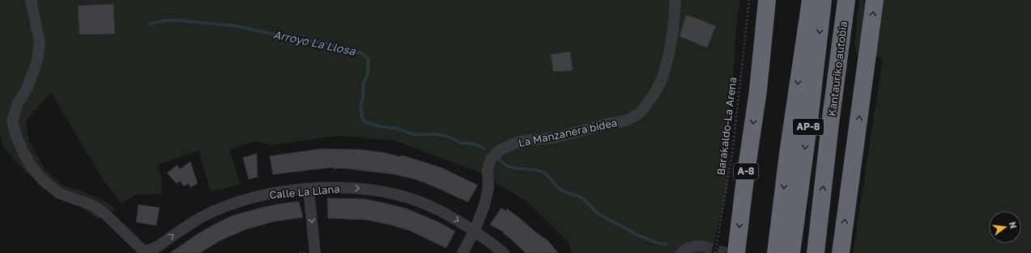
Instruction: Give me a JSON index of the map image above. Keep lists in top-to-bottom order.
{
  "streets": {
    "highway": ["Kantauriko autobia", "AP-8", "A-8"],
    "street": ["La Manzanera bidea", "Calle La Llana"],
    "path": ["Barakaldo-La Arena"]
  },
  "crossings": [
    ["La Manzanera bidea", "Calle La Llana"]
  ],
  "one_way": ["Calle La Llana"],
  "water": ["Arroyo La Llosa"],
  "north": "right"
}
